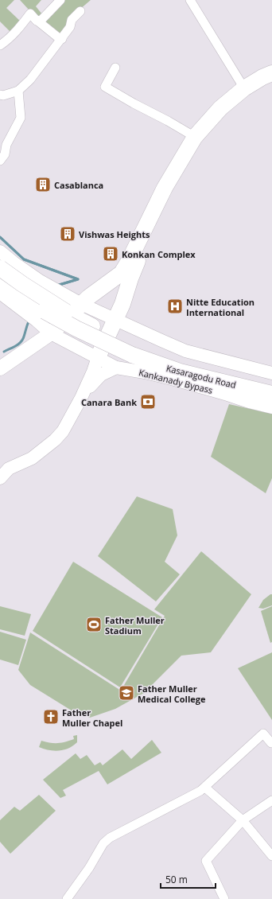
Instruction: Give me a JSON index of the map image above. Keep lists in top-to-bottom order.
{
  "streets": {
    "highway": ["Kasaragodu Road"],
    "street": ["Kankanady Bypass"]
  },
  "places": {
    "building": ["Casablanca", "Vishwas Heights", "Konkan Complex"],
    "hospital": ["Nitte Education International"],
    "bank": ["Canara Bank"],
    "sports": ["Father Muller Stadium"],
    "school or university": ["Father Muller Medical College"],
    "church": ["Father Muller Chapel"]
  },
  "scale_bar": "50 m"
}
